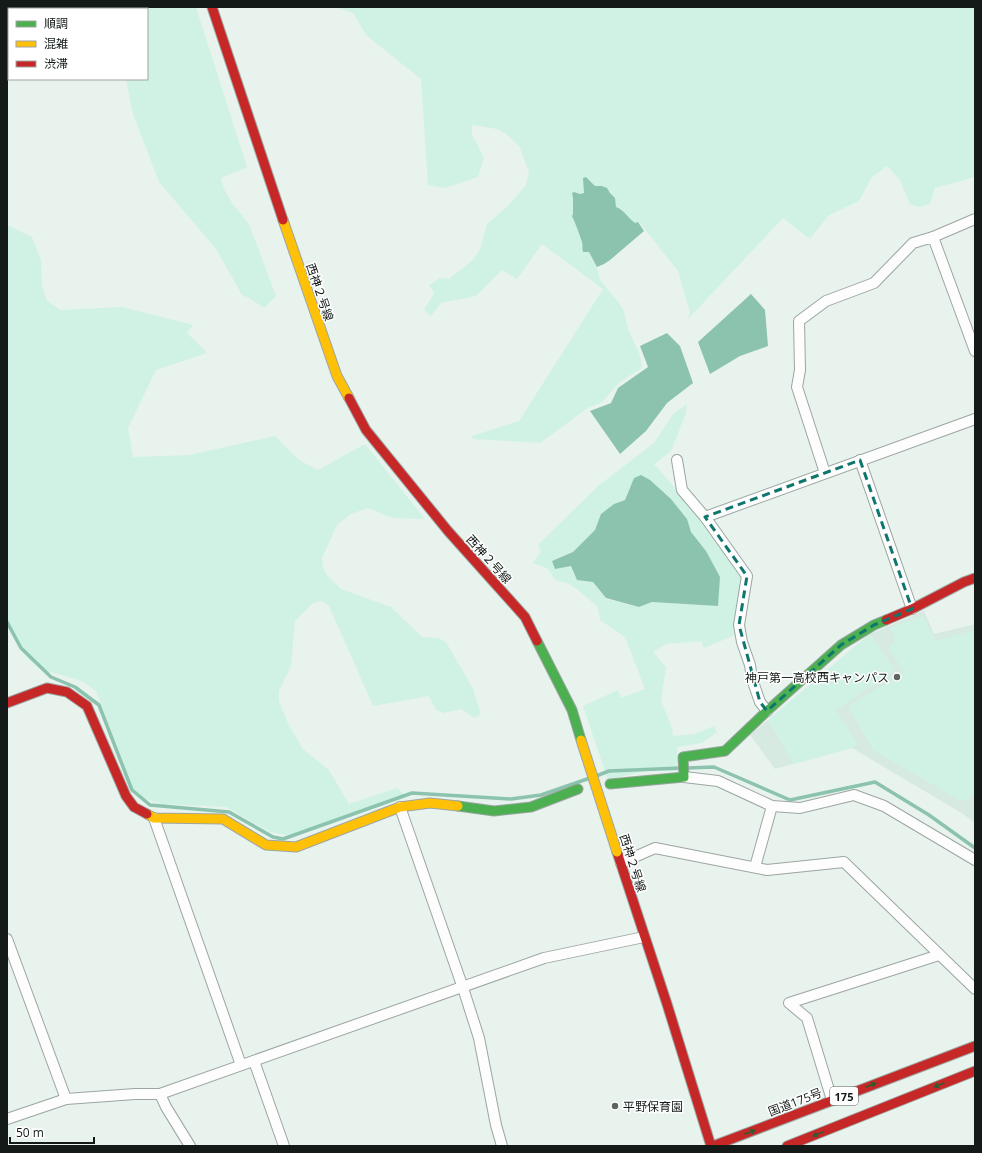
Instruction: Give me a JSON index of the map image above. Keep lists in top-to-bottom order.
{
  "streets": {
    "main road": ["西神２号線", "175", "国道175号"]
  },
  "crossings": [
    ["西神２号線", "国道175号"]
  ],
  "places": ["神戸第一高校西キャンパス", "平野保育園"],
  "legend": ["順調", "混雑", "渋滞"],
  "scale_bar": "50 m"
}
